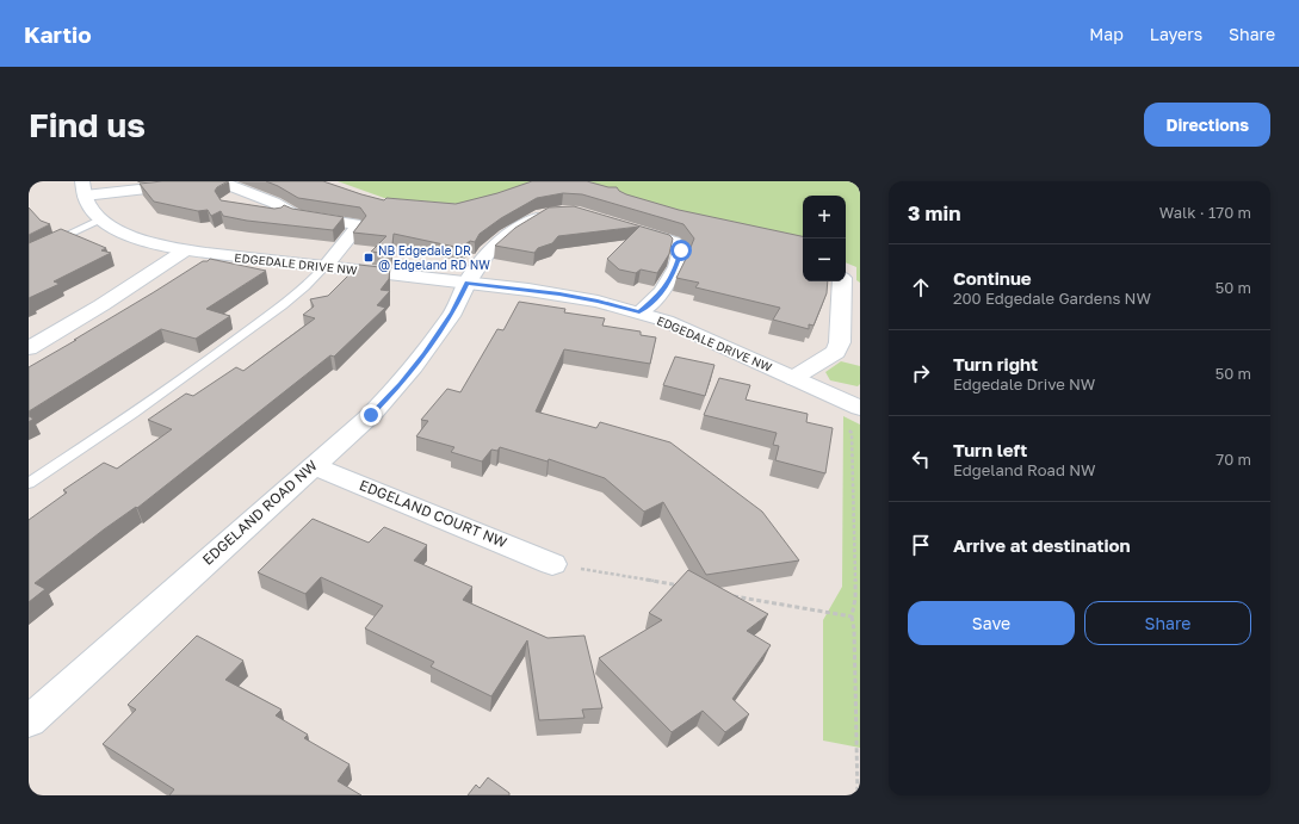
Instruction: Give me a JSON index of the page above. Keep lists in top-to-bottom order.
{
  "streets": {
    "street": ["EDGEDALE DRIVE NW", "EDGELAND ROAD NW", "EDGELAND COURT NW"]
  },
  "crossings": [
    ["EDGEDALE DRIVE NW", "EDGELAND ROAD NW"],
    ["EDGELAND ROAD NW", "EDGELAND COURT NW"]
  ],
  "places": {
    "transit": ["NB Edgedale DR @ Edgeland RD NW"]
  },
  "page": {
    "header": "Kartio",
    "nav": ["Map", "Layers", "Share"],
    "buttons": [
      "Directions",
      ["Save", "Share"]
    ],
    "title": "Find us",
    "heading": ["3 min", "Walk · 170 m"],
    "map_buttons": ["+", "−"],
    "list": [
      ["Continue", "200 Edgedale Gardens NW", "50 m"],
      ["Turn right", "Edgedale Drive NW", "50 m"],
      ["Turn left", "Edgeland Road NW", "70 m"],
      "Arrive at destination"
    ]
  }
}
